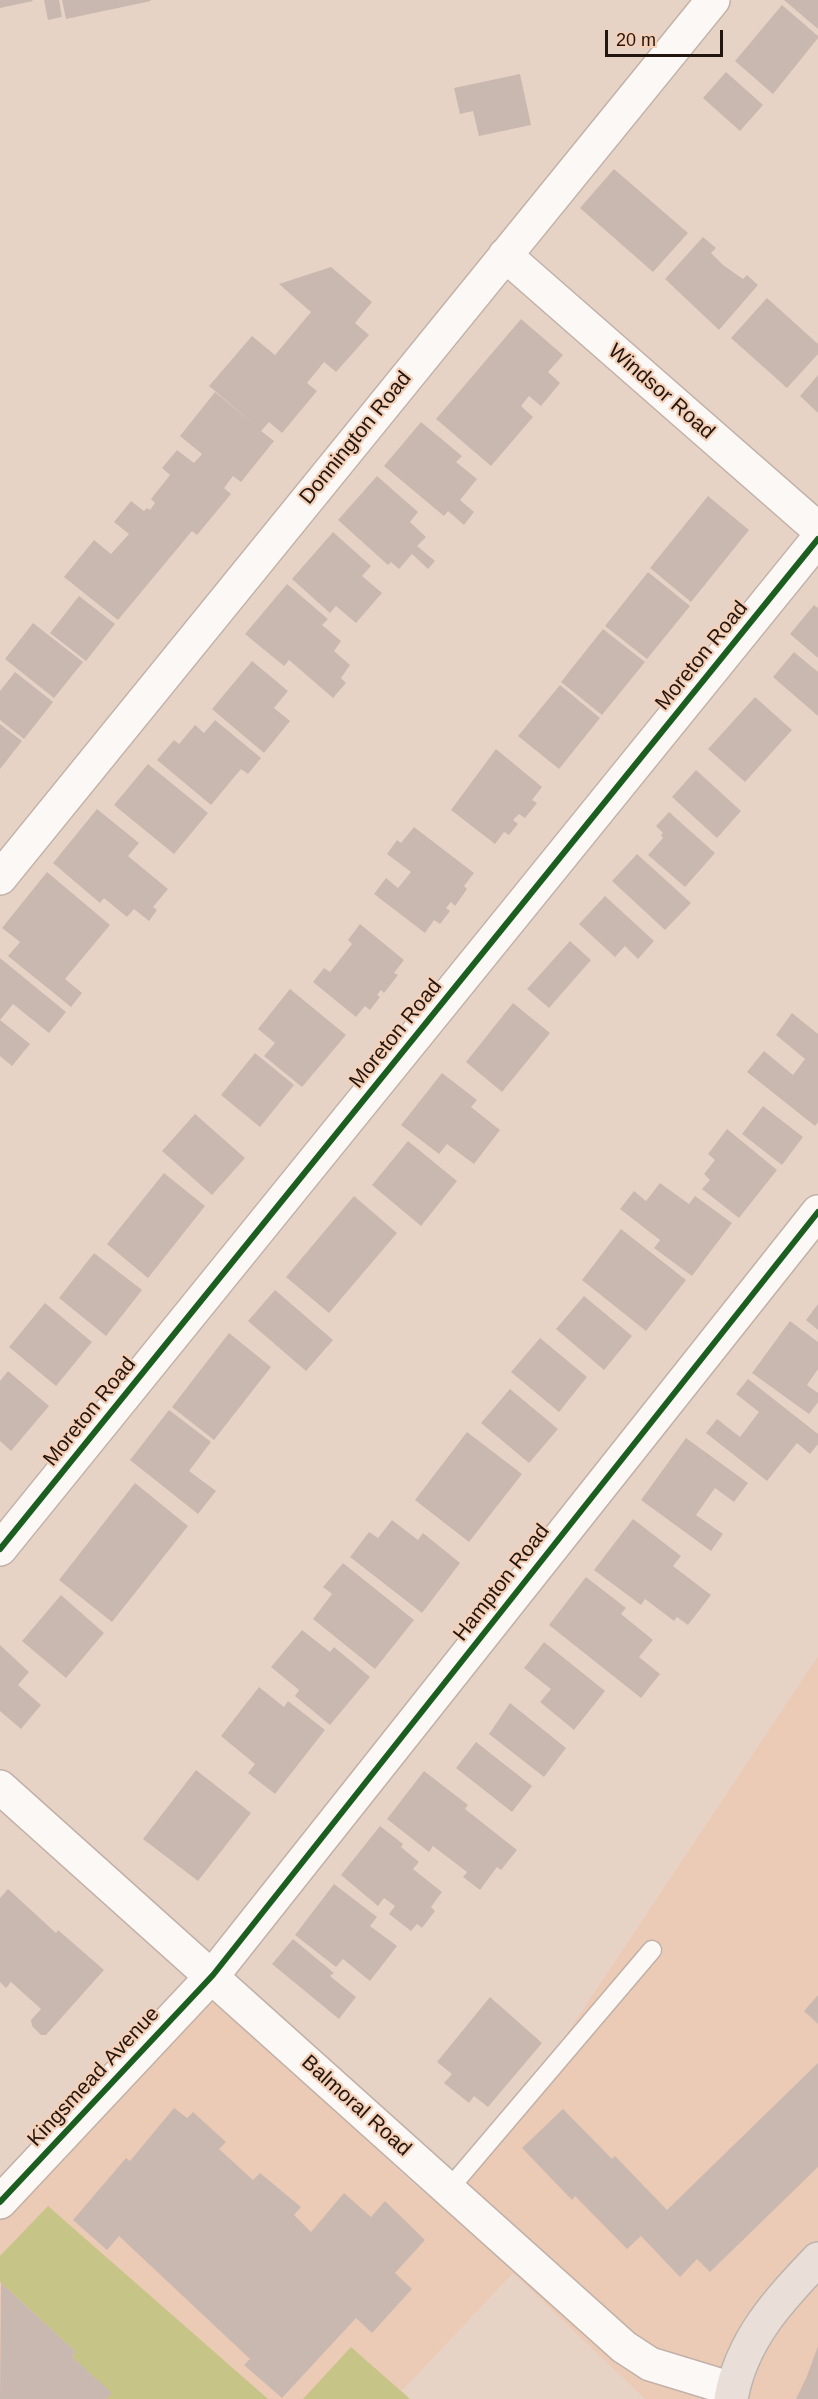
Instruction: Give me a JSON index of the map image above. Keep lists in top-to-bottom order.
{
  "streets": {
    "street": [
      "Windsor Road",
      "Donnington Road",
      "Moreton Road",
      "Hampton Road",
      "Kingsmead Avenue",
      "Balmoral Road"
    ]
  },
  "crossings": [
    ["Windsor Road", "Donnington Road"],
    ["Hampton Road", "Kingsmead Avenue"],
    ["Hampton Road", "Balmoral Road"],
    ["Kingsmead Avenue", "Balmoral Road"]
  ],
  "scale_bar": "20 m"
}
